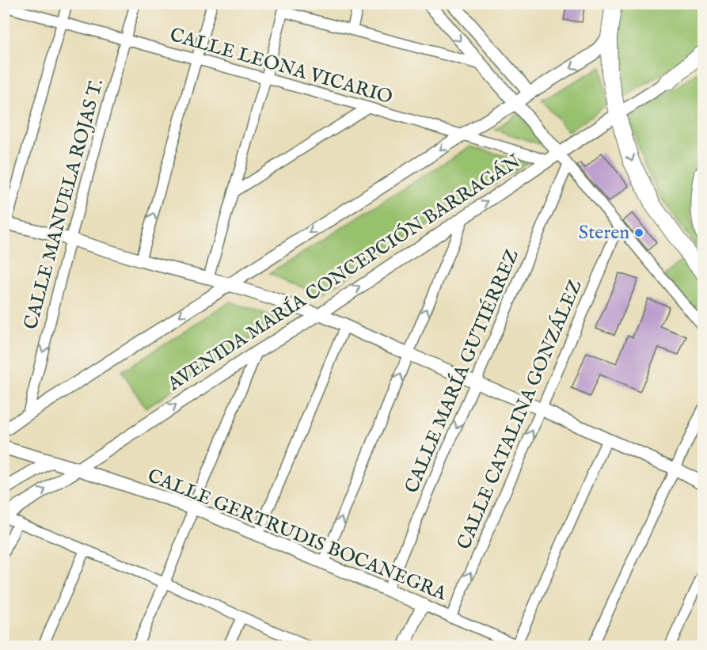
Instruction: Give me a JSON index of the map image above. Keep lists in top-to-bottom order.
{
  "streets": {
    "street": [
      "CALLE LEONA VICARIO",
      "CALLE MANUELA ROJAS T.",
      "AVENIDA MARÍA CONCEPCIÓN BARRAGÁN",
      "CALLE MARÍA GUTIÉRREZ",
      "CALLE CATALINA GONZÁLEZ",
      "CALLE GERTRUDIS BOCANEGRA"
    ]
  },
  "crossings": [
    ["CALLE LEONA VICARIO", "CALLE MANUELA ROJAS T."],
    ["CALLE LEONA VICARIO", "AVENIDA MARÍA CONCEPCIÓN BARRAGÁN"],
    ["AVENIDA MARÍA CONCEPCIÓN BARRAGÁN", "CALLE GERTRUDIS BOCANEGRA"],
    ["CALLE MARÍA GUTIÉRREZ", "CALLE GERTRUDIS BOCANEGRA"],
    ["CALLE CATALINA GONZÁLEZ", "CALLE GERTRUDIS BOCANEGRA"]
  ],
  "one_way": ["CALLE MANUELA ROJAS T."],
  "places": ["Steren"]
}
